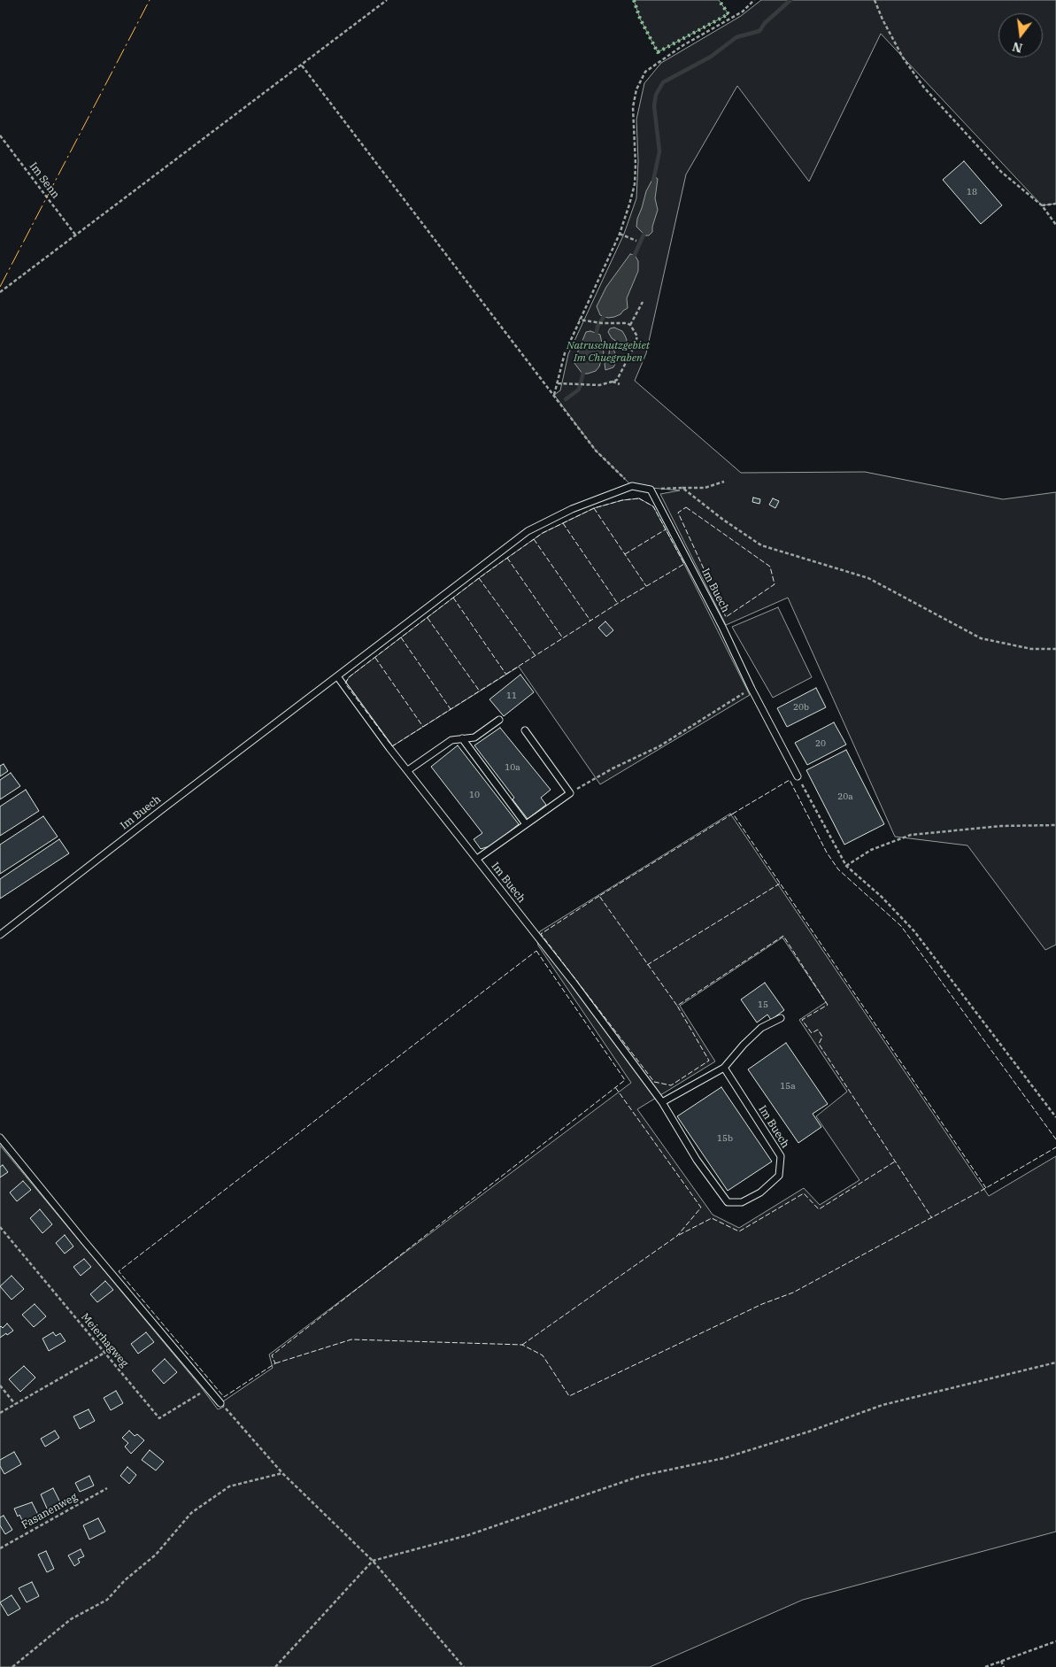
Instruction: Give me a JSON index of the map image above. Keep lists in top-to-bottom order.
{
  "streets": {
    "lane": ["Im Buech"],
    "path": ["Im Senn", "Meierhagweg", "Fasanenweg"]
  },
  "parks": ["Natruschutzgebiet Im Chuegraben"],
  "house_numbers": [
    "18",
    "11",
    "20b",
    "20",
    "10a",
    "10",
    "20a",
    "15",
    "15a",
    "15b"
  ],
  "north": "bottom"
}
